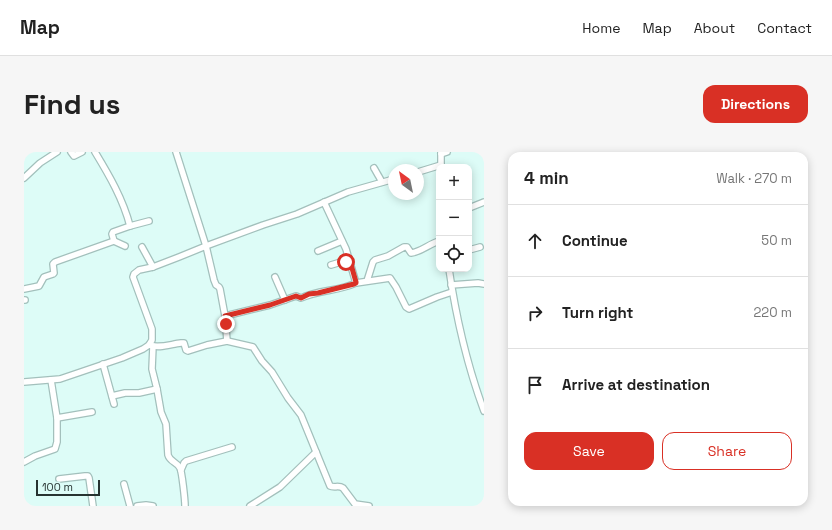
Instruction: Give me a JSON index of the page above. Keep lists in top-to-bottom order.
{
  "scale_bar": "100 m",
  "north": "top left",
  "page": {
    "header": "Map",
    "nav": [
      "Home",
      "Map",
      "About",
      "Contact"
    ],
    "buttons": [
      "Directions",
      ["Save", "Share"]
    ],
    "title": "Find us",
    "heading": ["4 min", "Walk · 270 m"],
    "map_buttons": ["+", "−"],
    "list": [
      ["Continue", "50 m"],
      ["Turn right", "220 m"],
      "Arrive at destination"
    ],
    "scale": "100 m"
  }
}
